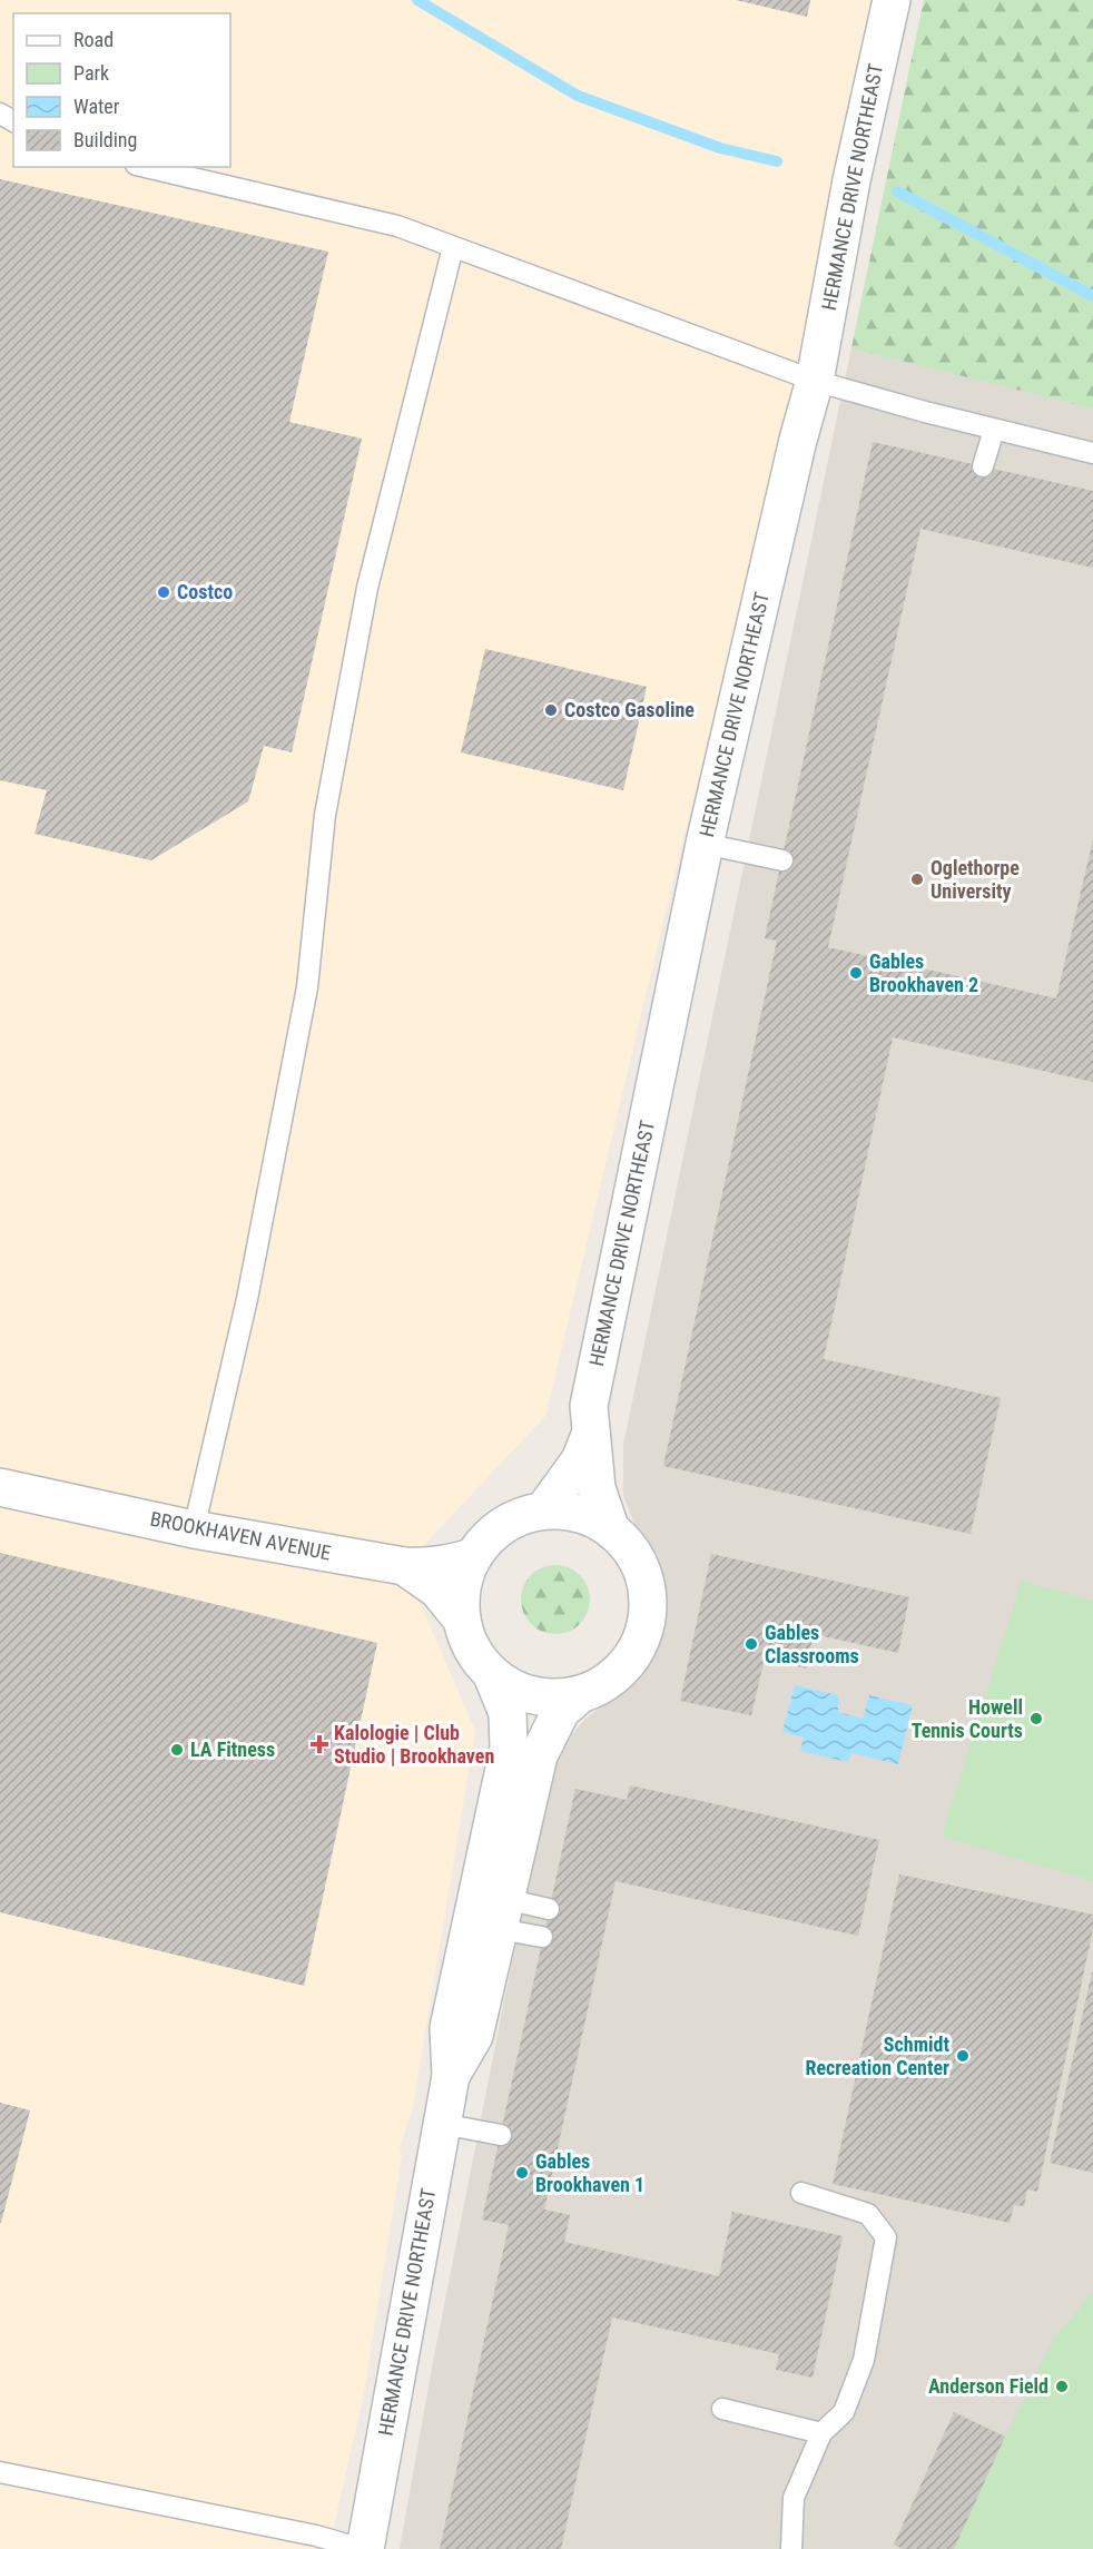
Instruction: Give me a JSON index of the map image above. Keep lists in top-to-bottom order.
{
  "streets": {
    "street": ["HERMANCE DRIVE NORTHEAST", "BROOKHAVEN AVENUE"]
  },
  "crossings": [
    ["HERMANCE DRIVE NORTHEAST", "BROOKHAVEN AVENUE"]
  ],
  "places": {
    "other": [
      "Costco",
      "Costco Gasoline",
      "Oglethorpe University",
      "Gables Brookhaven 2",
      "Gables Classrooms",
      "Howell Tennis Courts",
      "LA Fitness",
      "Schmidt Recreation Center",
      "Gables Brookhaven 1",
      "Anderson Field"
    ],
    "health": ["Kalologie | Club Studio | Brookhaven"]
  },
  "legend": [
    "Road",
    "Park",
    "Water",
    "Building"
  ]
}
